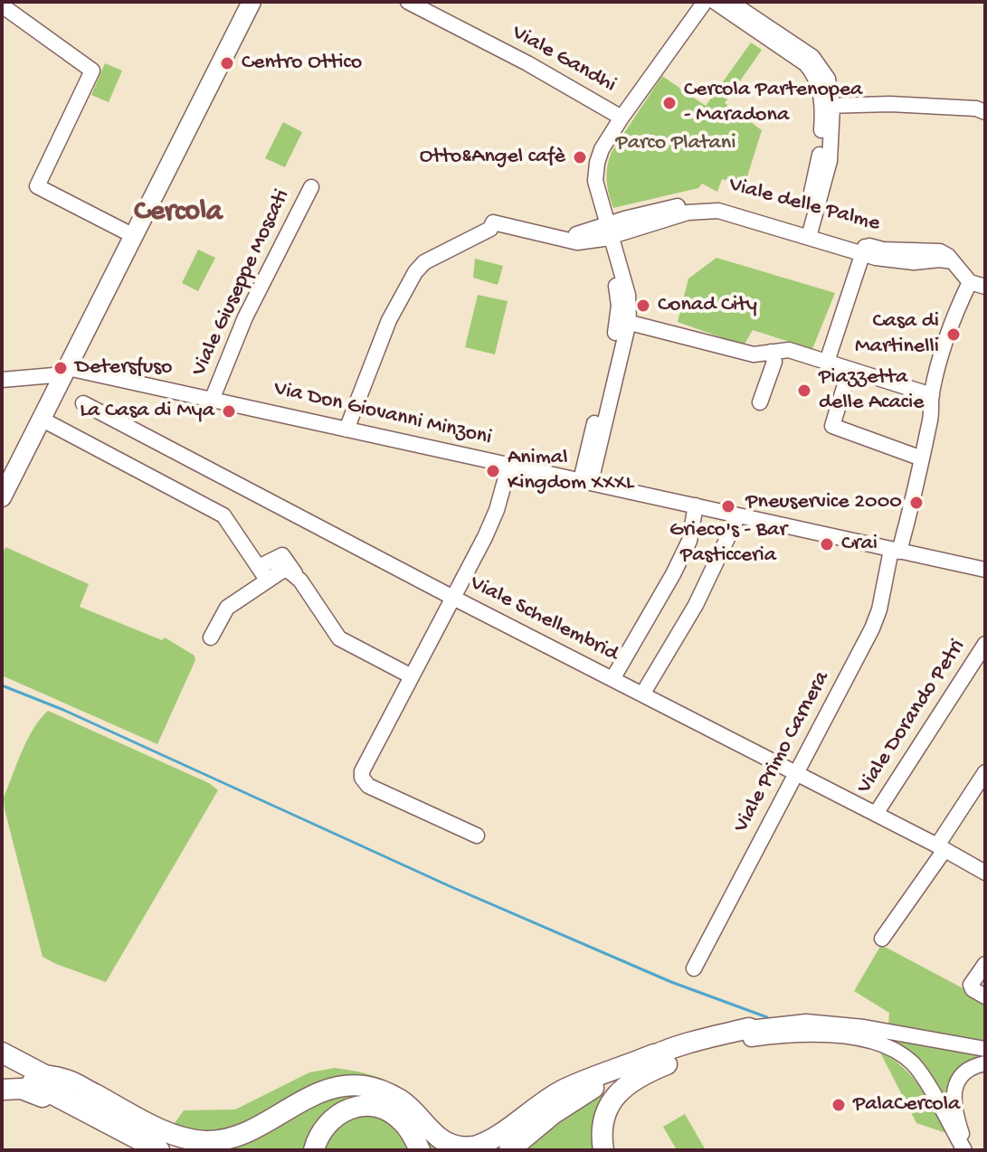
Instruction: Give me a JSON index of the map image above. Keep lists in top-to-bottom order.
{
  "streets": {
    "street": [
      "Viale Gandhi",
      "Viale delle Palme",
      "Viale Giuseppe Moscati",
      "Via Don Giovanni Minzoni",
      "Viale Schellembrid",
      "Viale Dorando Petri",
      "Viale Primo Carnera"
    ]
  },
  "crossings": [
    ["Viale delle Palme", "Via Don Giovanni Minzoni"],
    ["Viale delle Palme", "Viale Primo Carnera"],
    ["Viale Giuseppe Moscati", "Via Don Giovanni Minzoni"],
    ["Via Don Giovanni Minzoni", "Viale Primo Carnera"],
    ["Viale Schellembrid", "Viale Dorando Petri"],
    ["Viale Schellembrid", "Viale Primo Carnera"]
  ],
  "districts": ["Cercola"],
  "parks": ["Parco Platani"],
  "places": [
    "Centro Ottico",
    "Cercola Partenopea - Maradona",
    "Otto&Angel cafè",
    "Conad City",
    "Casa di Martinelli",
    "Detersfuso",
    "Piazzetta delle Acacie",
    "La Casa di Mya",
    "Animal Kingdom XXXL",
    "Pneuservice 2000",
    "Grieco's - Bar Pasticceria",
    "Crai",
    "PalaCercola"
  ]
}
